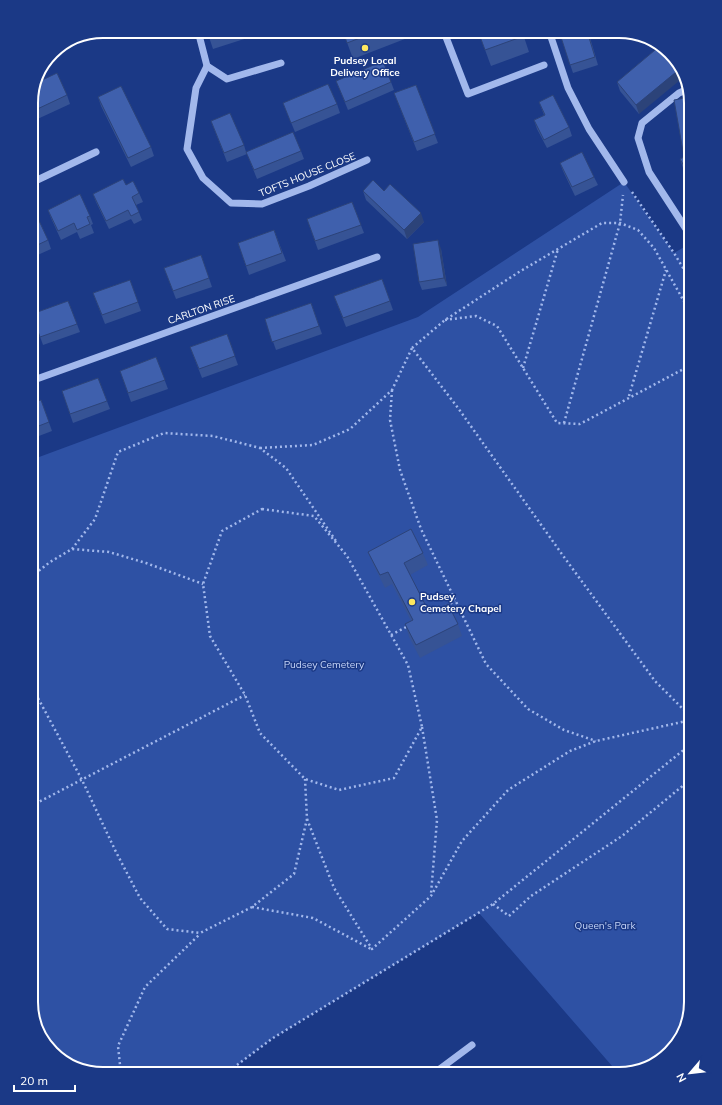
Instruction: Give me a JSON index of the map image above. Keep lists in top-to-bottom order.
{
  "streets": {
    "street": ["TOFTS HOUSE CLOSE", "CARLTON RISE"]
  },
  "parks": ["Pudsey Cemetery", "Queen's Park"],
  "places": ["Pudsey Local Delivery Office", "Pudsey Cemetery Chapel"],
  "scale_bar": "20 m",
  "north": "bottom left"
}
